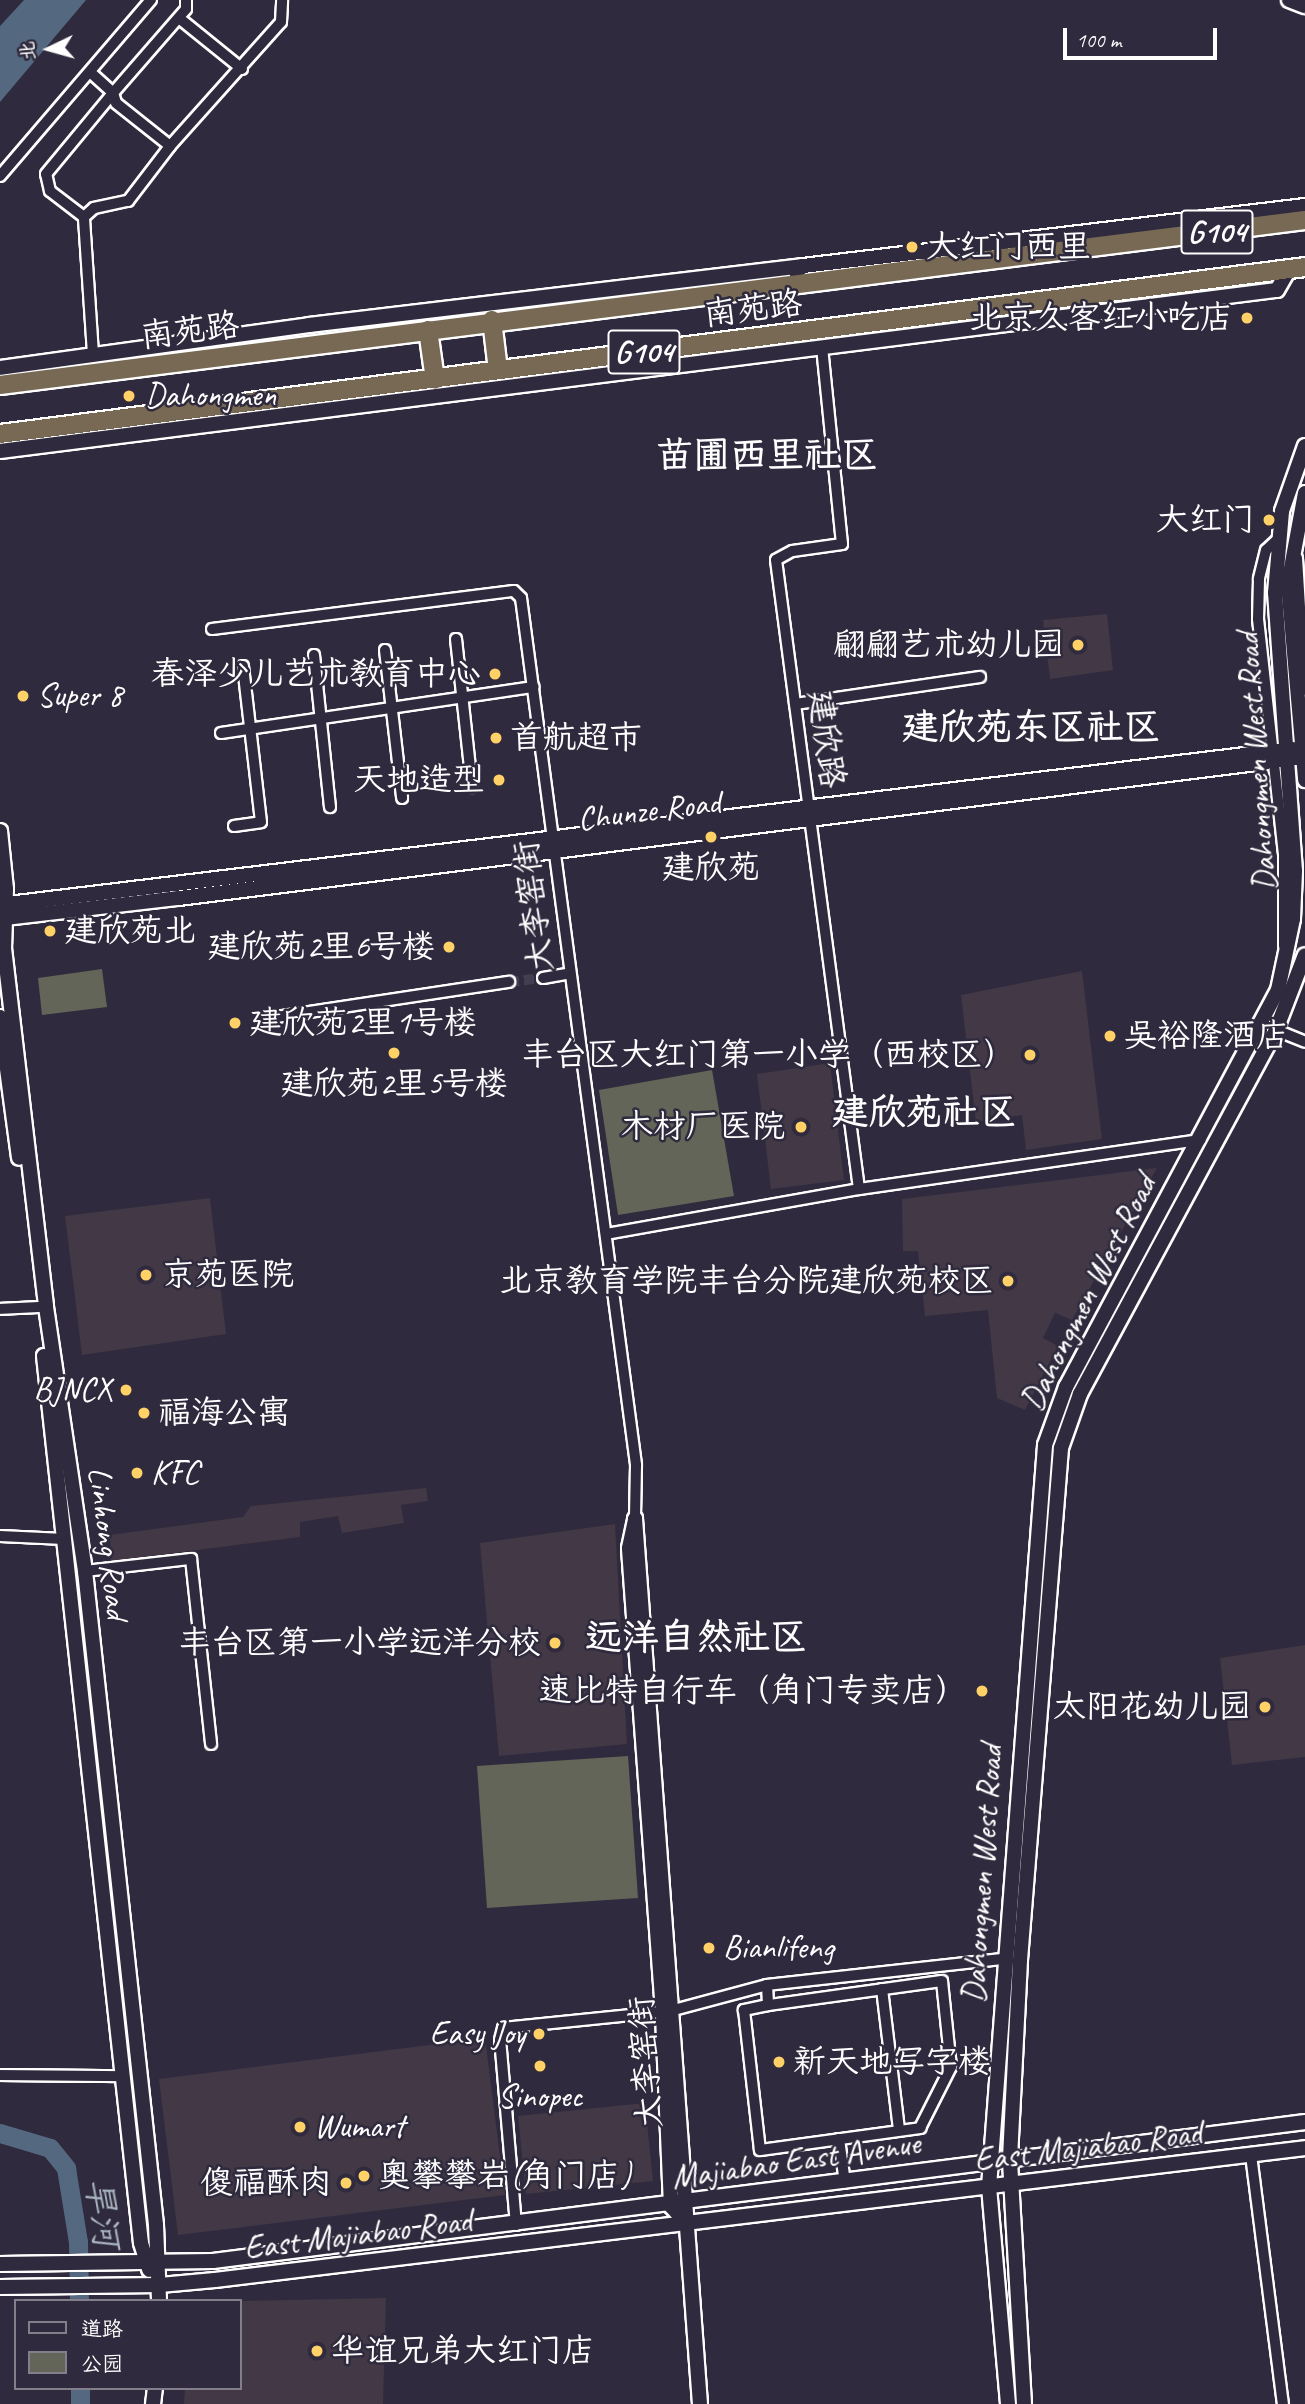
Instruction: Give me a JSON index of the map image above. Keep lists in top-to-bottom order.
{
  "streets": {
    "highway": ["G104", "南苑路"],
    "main road": [
      "Dahongmen West Road",
      "Chunze Road",
      "大李窑街",
      "Linhong Road",
      "East Majiabao Road",
      "Majiabao East Avenue"
    ],
    "street": ["建欣路"]
  },
  "crossings": [
    ["建欣路", "Chunze Road"],
    ["Dahongmen West Road", "Chunze Road"],
    ["Dahongmen West Road", "East Majiabao Road"],
    ["Dahongmen West Road", "Majiabao East Avenue"],
    ["Chunze Road", "大李窑街"],
    ["Chunze Road", "Linhong Road"],
    ["大李窑街", "East Majiabao Road"],
    ["大李窑街", "Majiabao East Avenue"],
    ["Linhong Road", "Majiabao East Avenue"]
  ],
  "districts": [
    "苗圃西里社区",
    "建欣苑东区社区",
    "建欣苑社区",
    "远洋自然社区"
  ],
  "water": ["旱河"],
  "places": [
    "大红门西里",
    "北京久客红小吃店",
    "Dahongmen",
    "大红门",
    "翩翩艺术幼儿园",
    "春泽少儿艺术教育中心",
    "Super 8",
    "首航超市",
    "天地造型",
    "建欣苑",
    "建欣苑北",
    "建欣苑2里6号楼",
    "建欣苑2里1号楼",
    "吴裕隆酒店",
    "建欣苑2里5号楼",
    "丰台区大红门第一小学（西校区）",
    "木材厂医院",
    "京苑医院",
    "北京教育学院丰台分院建欣苑校区",
    "BJNCX",
    "福海公寓",
    "KFC",
    "丰台区第一小学远洋分校",
    "速比特自行车（角门专卖店）",
    "太阳花幼儿园",
    "Bianlifeng",
    "Easy Joy",
    "新天地写字楼",
    "Sinopec",
    "Wumart",
    "奥攀攀岩(角门店)",
    "傻福酥肉",
    "华谊兄弟大红门店"
  ],
  "legend": ["道路", "公园"],
  "scale_bar": "100 m",
  "north": "left"
}
